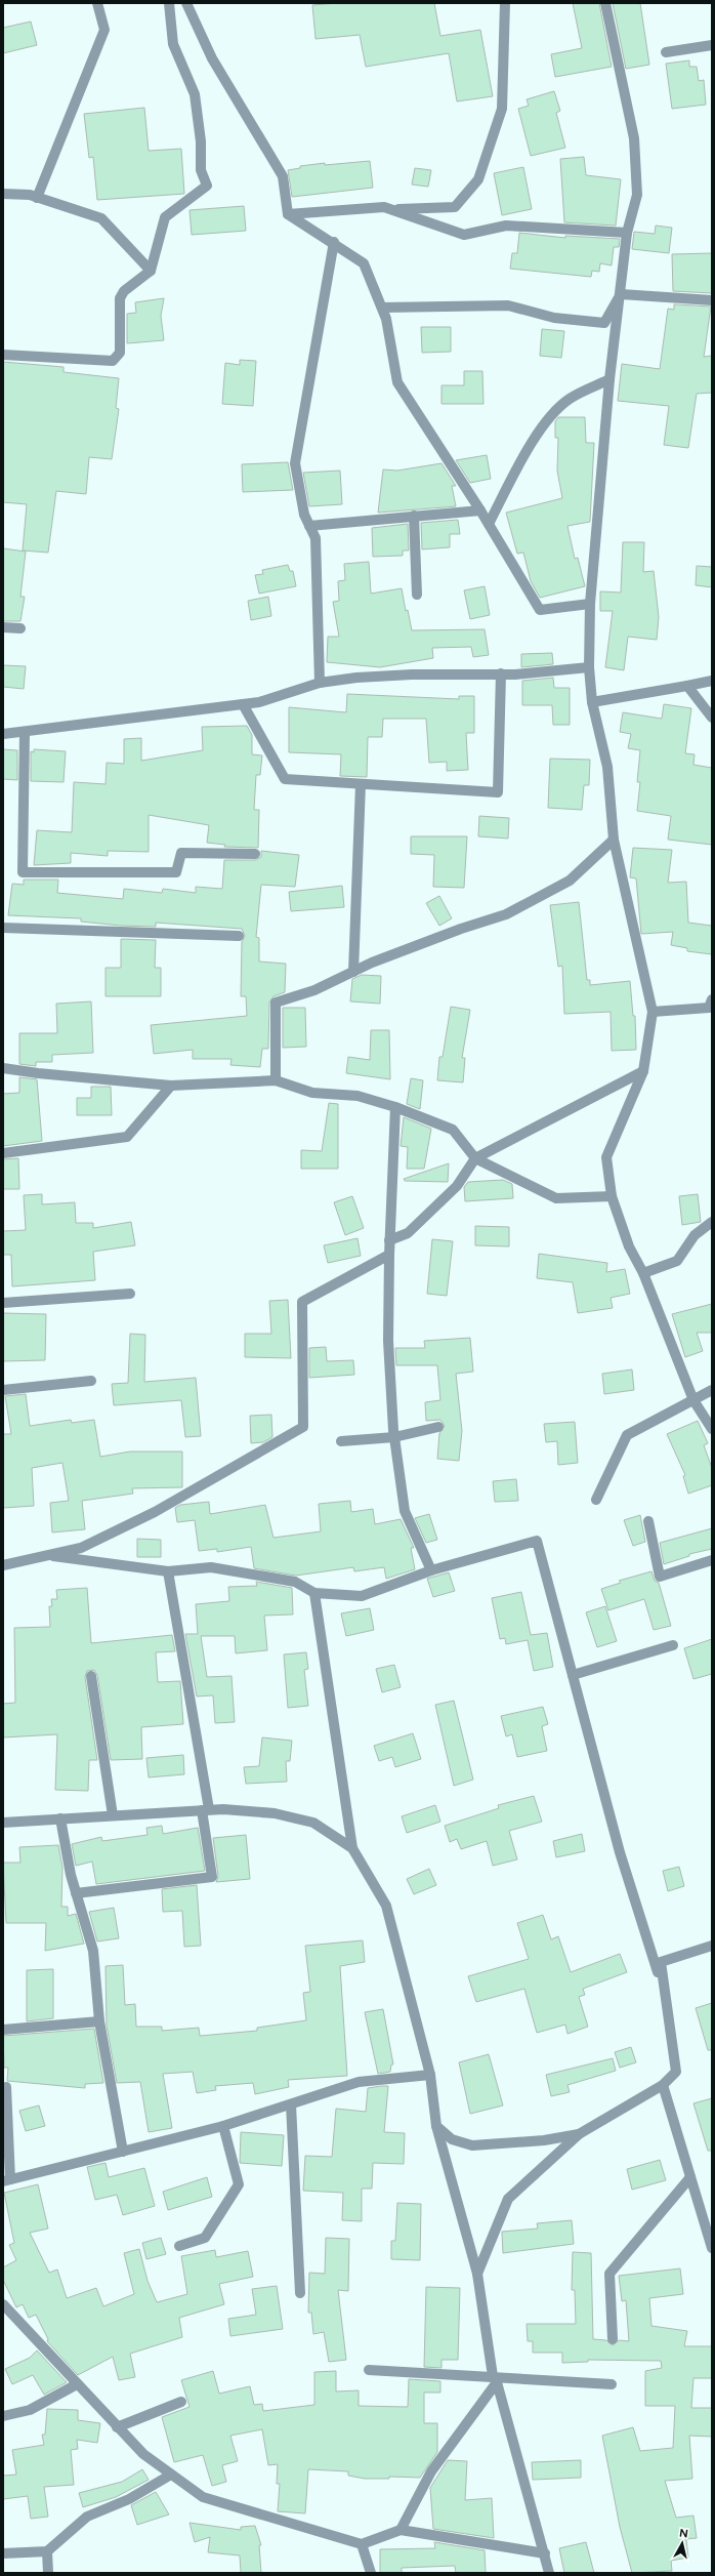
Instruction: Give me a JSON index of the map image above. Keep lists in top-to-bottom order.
{
  "north": "top"
}
